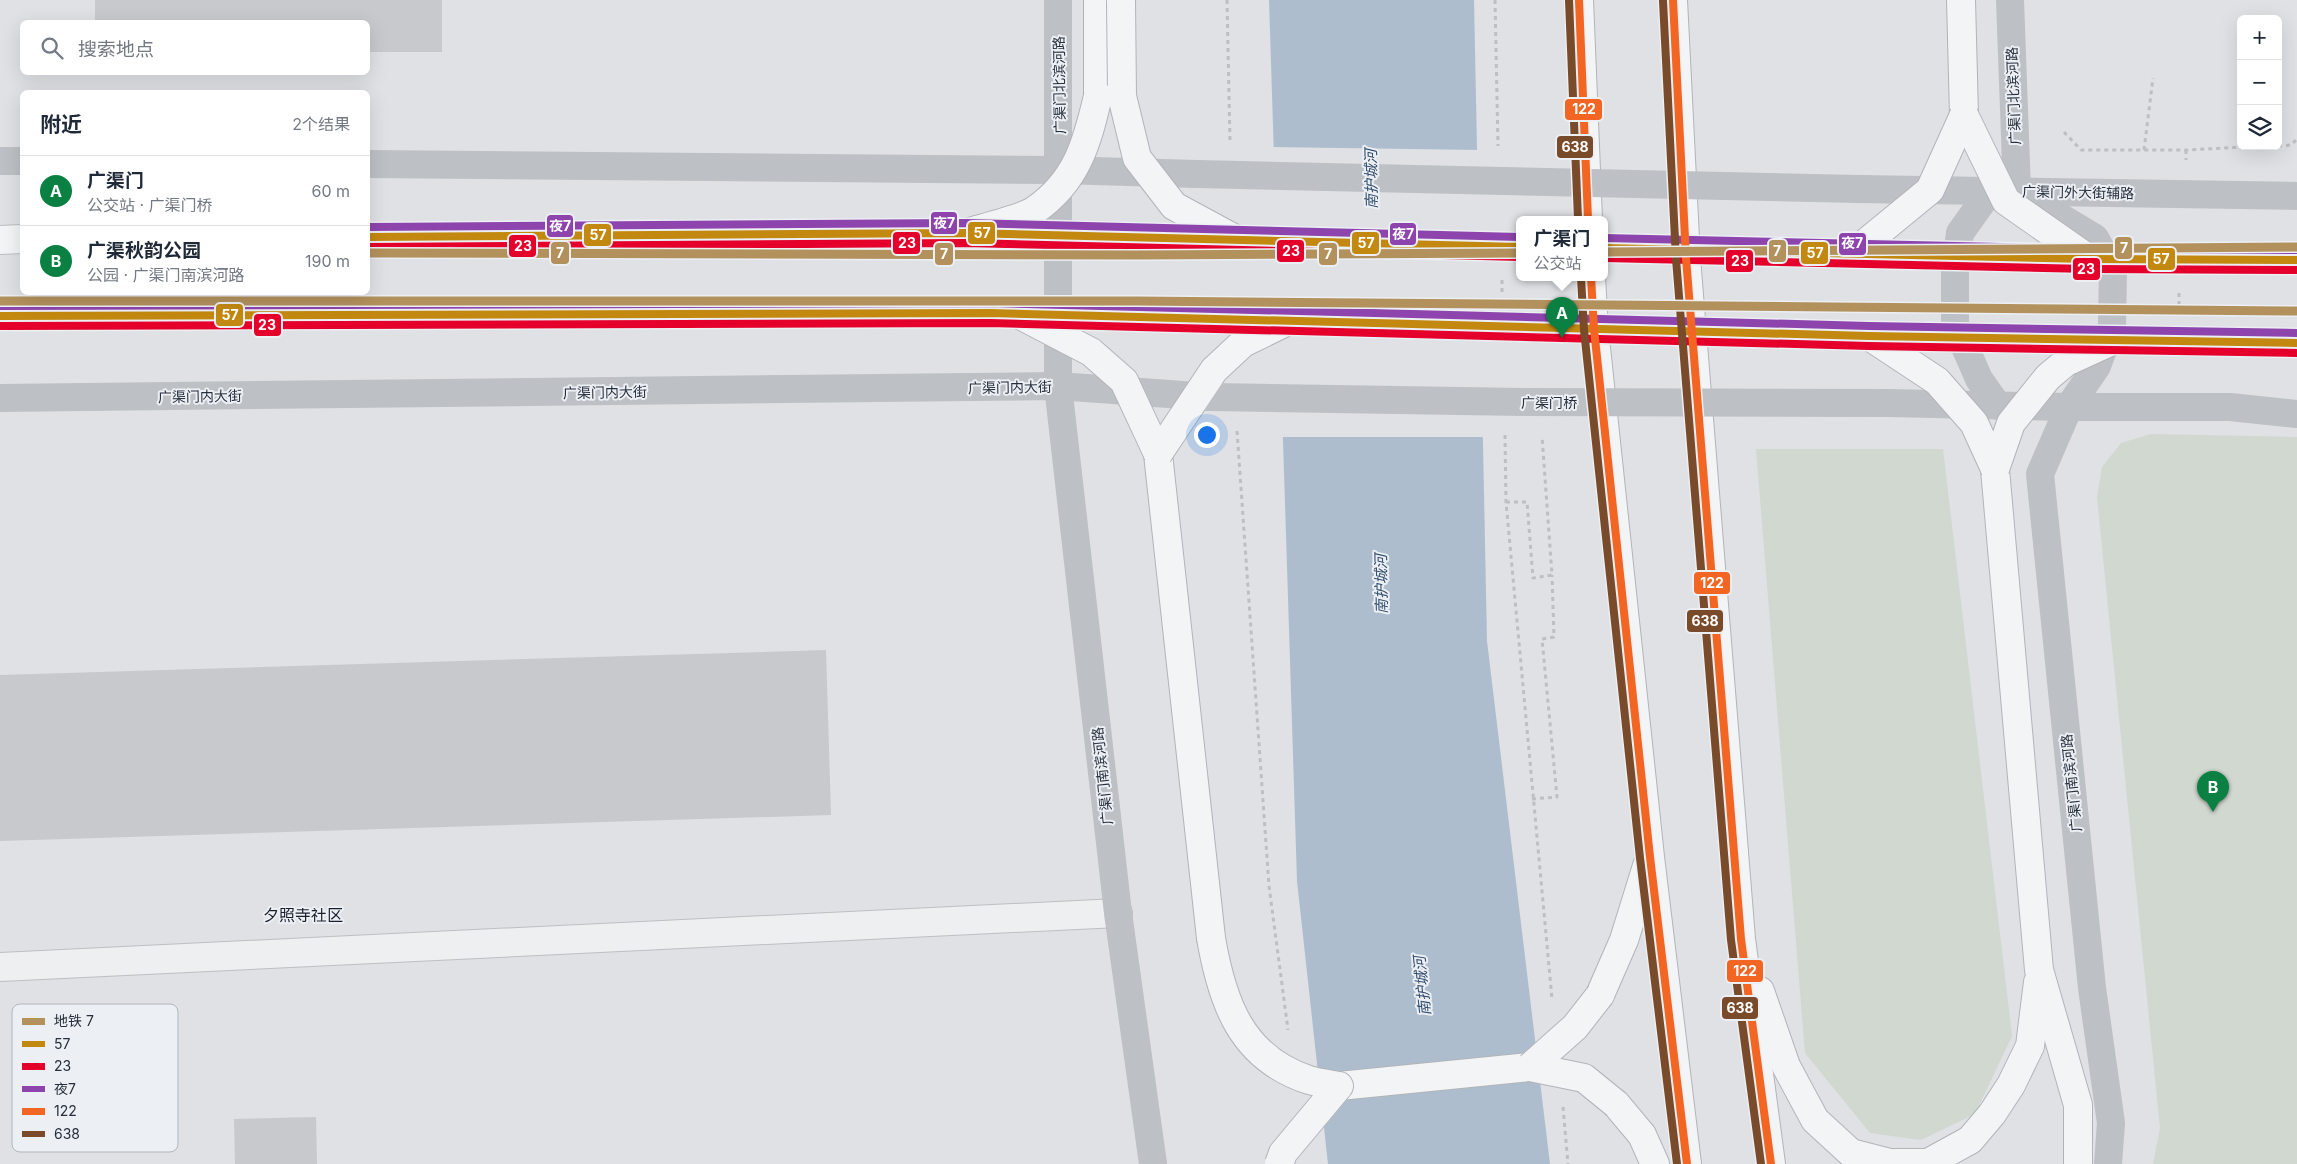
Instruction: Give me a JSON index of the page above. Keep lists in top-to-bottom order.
{
  "streets": {
    "street": [
      "广渠门北滨河路",
      "广渠门外大街辅路",
      "广渠门内大街",
      "广渠门桥",
      "广渠门南滨河路"
    ]
  },
  "crossings": [
    ["广渠门北滨河路", "广渠门外大街辅路"],
    ["广渠门北滨河路", "广渠门内大街"],
    ["广渠门北滨河路", "广渠门南滨河路"],
    ["广渠门外大街辅路", "广渠门南滨河路"],
    ["广渠门内大街", "广渠门桥"],
    ["广渠门内大街", "广渠门南滨河路"]
  ],
  "districts": ["夕照寺社区"],
  "water": ["南护城河"],
  "lines": [
    "transit line 122",
    "transit line 638",
    "transit line 夜7",
    "transit line 57",
    "transit line 23",
    "metro line 7"
  ],
  "legend": [
    "地铁 7",
    "57",
    "23",
    "夜7",
    "122",
    "638"
  ],
  "page": {
    "map_buttons": ["+", "−"],
    "search": "搜索地点",
    "heading": ["附近", "2个结果"],
    "list": [
      {
        "mark": "A",
        "name": "广渠门",
        "note": "公交站 · 广渠门桥",
        "value": "60 m"
      },
      {
        "mark": "B",
        "name": "广渠秋韵公园",
        "note": "公园 · 广渠门南滨河路",
        "value": "190 m"
      }
    ],
    "popup": ["广渠门", "公交站"],
    "pins": ["A", "B"]
  }
}
